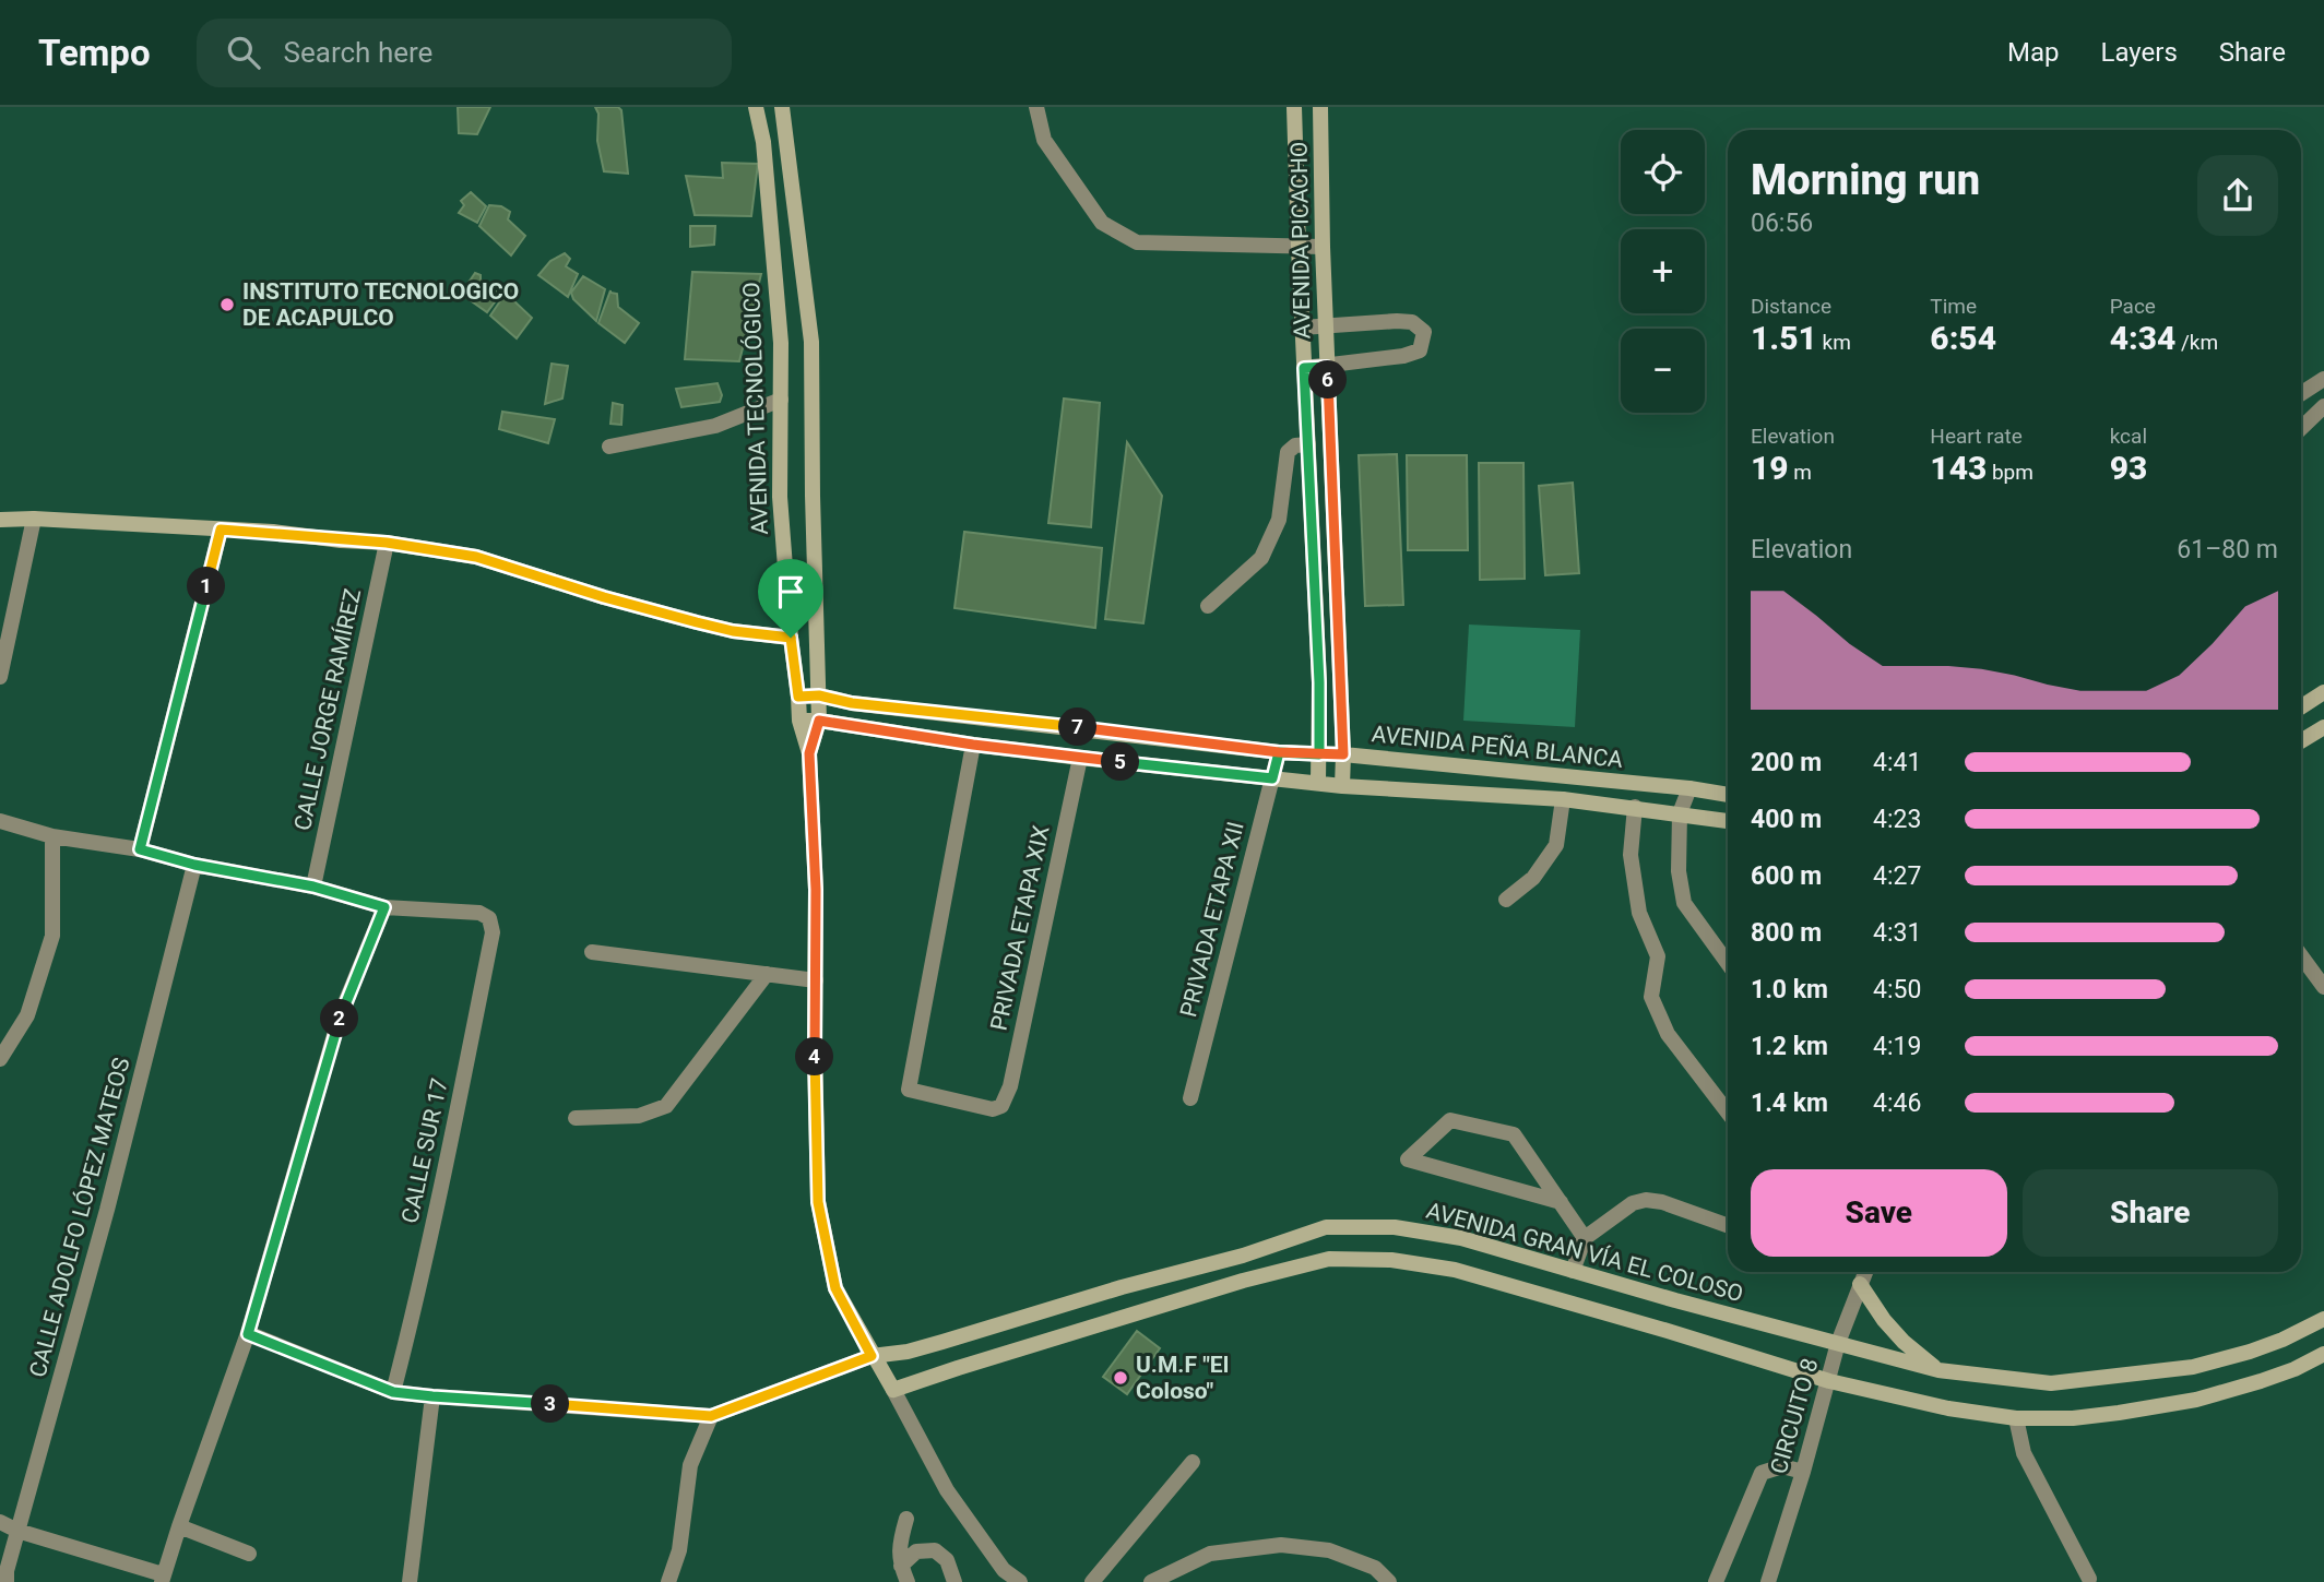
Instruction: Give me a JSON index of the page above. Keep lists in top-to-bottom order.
{
  "streets": {
    "main road": [
      "AVENIDA PICACHO",
      "AVENIDA TECNOLÓGICO",
      "AVENIDA PEÑA BLANCA",
      "AVENIDA GRAN VÍA EL COLOSO"
    ],
    "street": [
      "CALLE JORGE RAMÍREZ",
      "PRIVADA ETAPA XII",
      "PRIVADA ETAPA XIX",
      "CALLE SUR 17",
      "CALLE ADOLFO LÓPEZ MATEOS",
      "CIRCUITO 8"
    ]
  },
  "crossings": [
    ["AVENIDA PICACHO", "AVENIDA PEÑA BLANCA"],
    ["AVENIDA TECNOLÓGICO", "AVENIDA PEÑA BLANCA"],
    ["AVENIDA TECNOLÓGICO", "AVENIDA GRAN VÍA EL COLOSO"],
    ["AVENIDA PEÑA BLANCA", "PRIVADA ETAPA XII"],
    ["AVENIDA PEÑA BLANCA", "PRIVADA ETAPA XIX"],
    ["CALLE SUR 17", "AVENIDA GRAN VÍA EL COLOSO"],
    ["AVENIDA GRAN VÍA EL COLOSO", "CIRCUITO 8"]
  ],
  "places": ["INSTITUTO TECNOLOGICO DE ACAPULCO", "U.M.F \"El Coloso\""],
  "page": {
    "header": "Tempo",
    "search": "Search here",
    "nav": ["Map", "Layers", "Share"],
    "map_buttons": ["+", "−"],
    "heading": ["Morning run", "06:56"],
    "stats": [
      ["Distance", "1.51 km"],
      ["Time", "6:54"],
      ["Pace", "4:34 /km"],
      ["Elevation", "19 m"],
      ["Heart rate", "143 bpm"],
      ["kcal", "93"]
    ],
    "pins": [
      "6",
      "1",
      "7",
      "5",
      "2",
      "4",
      "3"
    ],
    "chart": ["Elevation", "61–80 m"],
    "list": [
      {
        "name": "200 m",
        "note": "4:41"
      },
      {
        "name": "400 m",
        "note": "4:23"
      },
      {
        "name": "600 m",
        "note": "4:27"
      },
      {
        "name": "800 m",
        "note": "4:31"
      },
      {
        "name": "1.0 km",
        "note": "4:50"
      },
      {
        "name": "1.2 km",
        "note": "4:19"
      },
      {
        "name": "1.4 km",
        "note": "4:46"
      }
    ],
    "buttons": ["Save", "Share"]
  }
}
